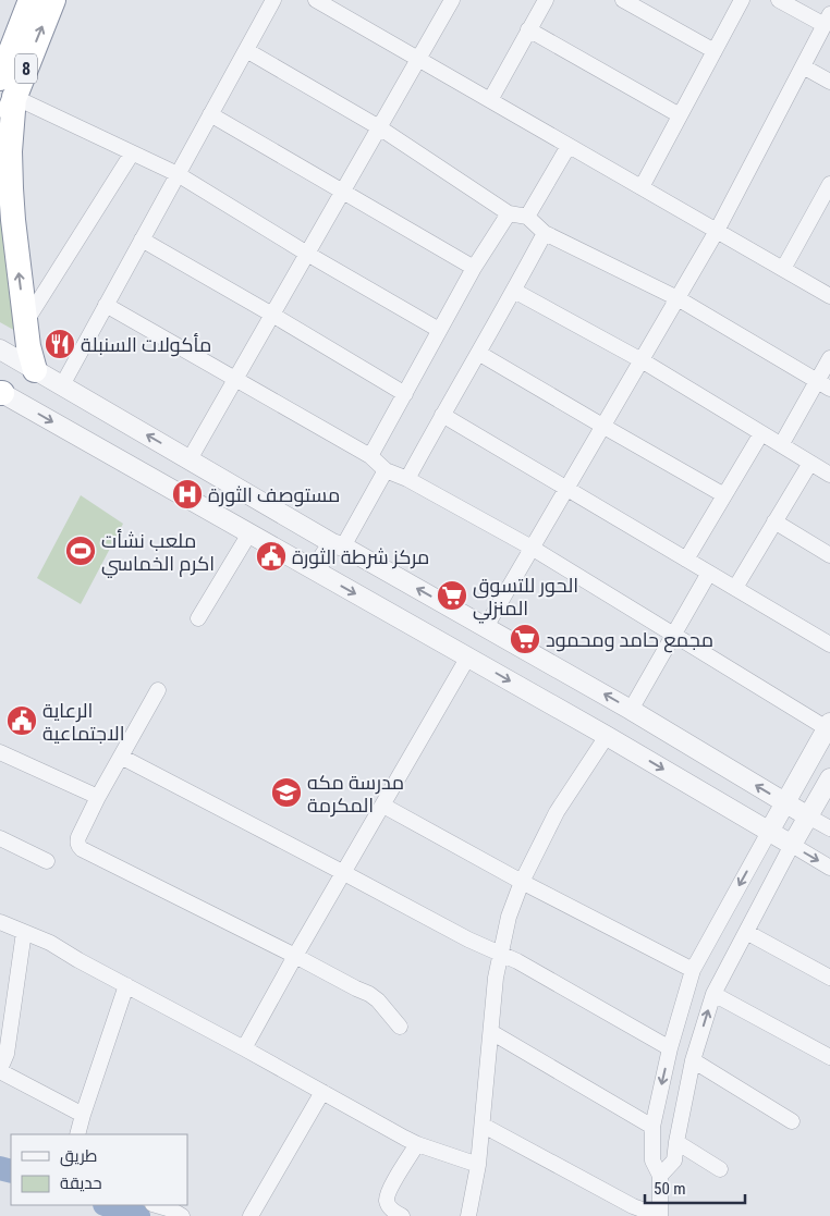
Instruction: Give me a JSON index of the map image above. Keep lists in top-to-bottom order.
{
  "streets": {
    "highway": ["8"]
  },
  "places": {
    "restaurant": ["مأكولات السنبلة"],
    "hospital": ["مستوصف الثورة"],
    "sports": ["ملعب نشأت اكرم الخماسي"],
    "public building": ["مركز شرطة الثورة", "الرعاية الاجتماعية"],
    "supermarket": ["الحور للتسوق المنزلي", "مجمع حامد ومحمود"],
    "school or university": ["مدرسة مكه المكرمة"]
  },
  "legend": ["طريق", "حديقة"],
  "scale_bar": "50 m"
}
